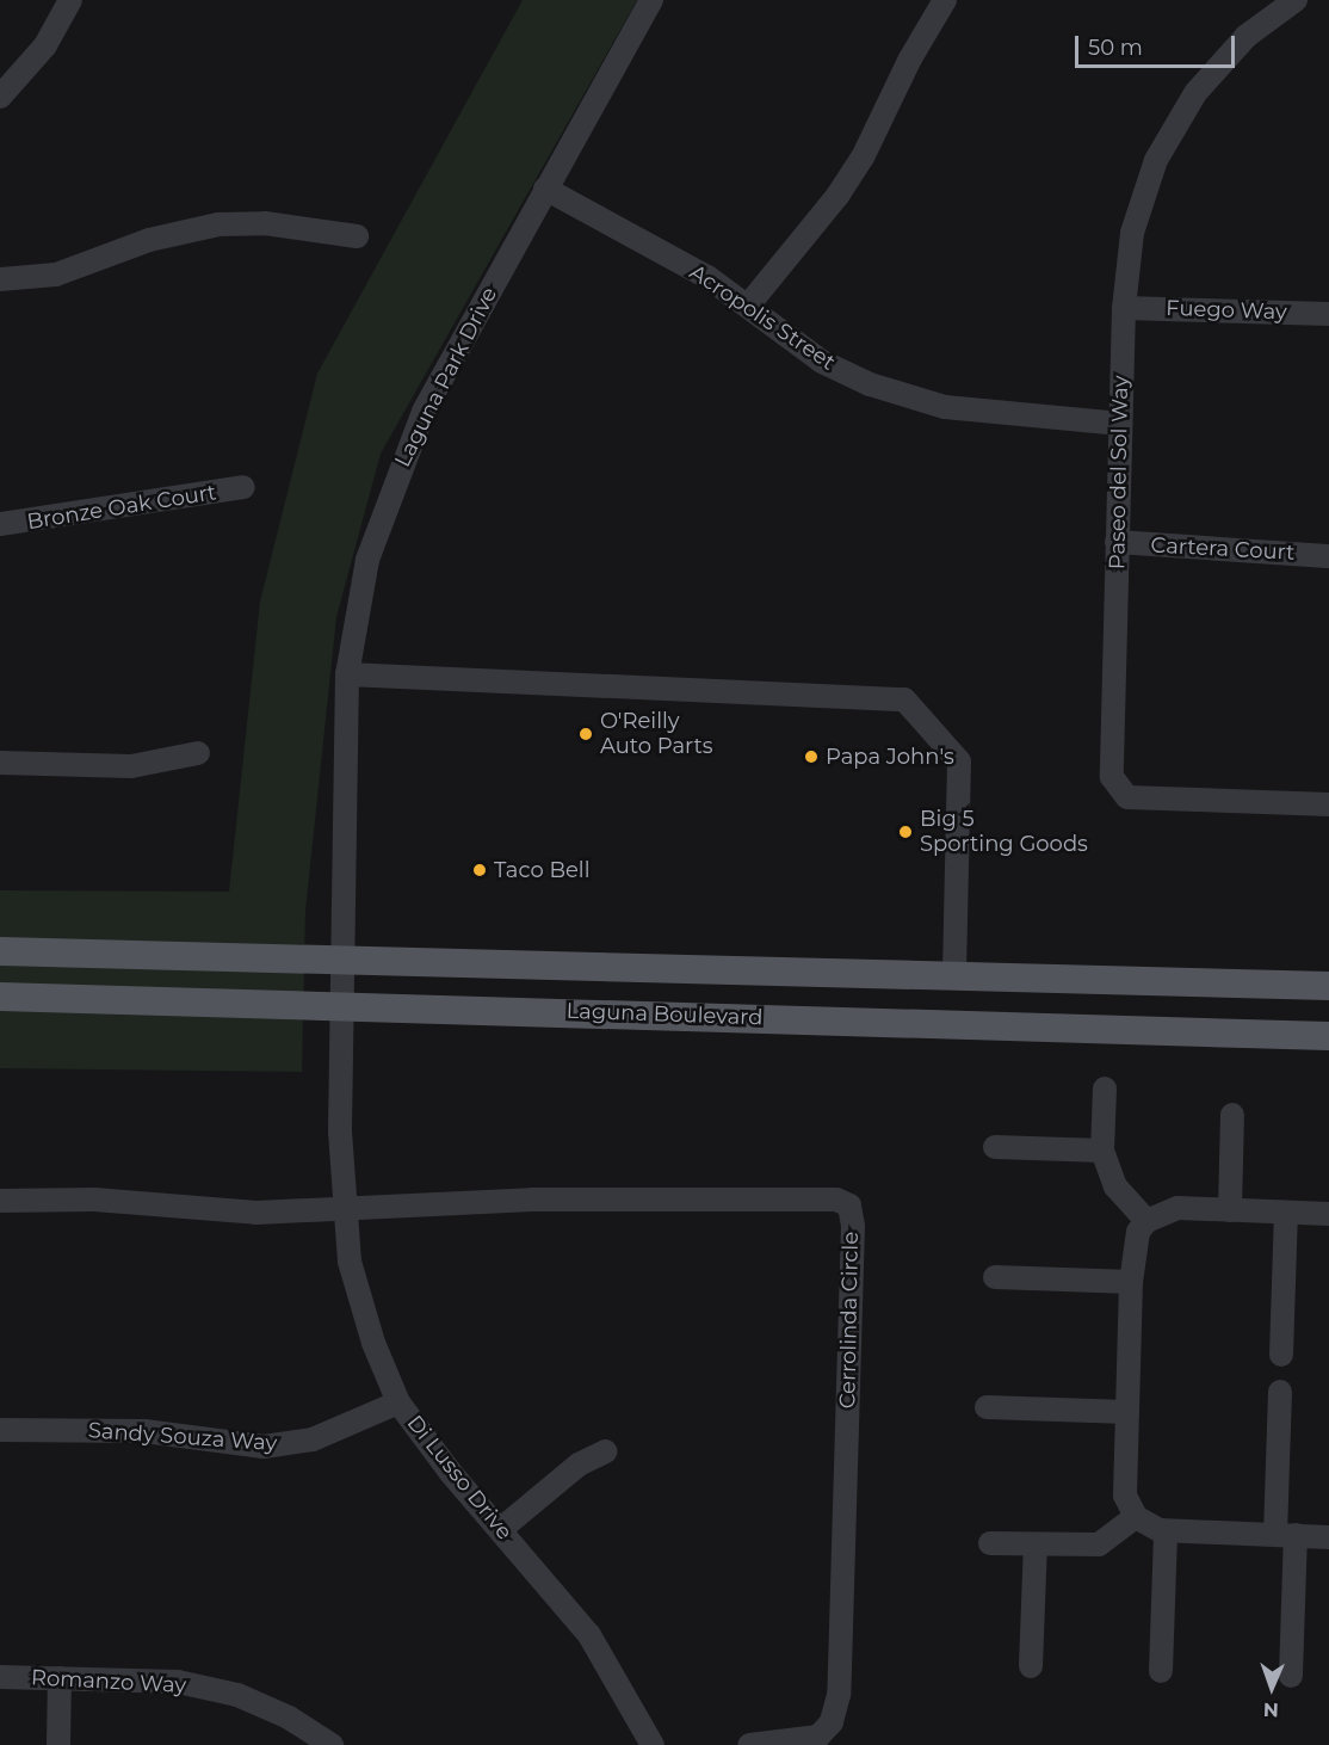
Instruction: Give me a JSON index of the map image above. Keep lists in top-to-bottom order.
{
  "streets": {
    "main road": ["Laguna Boulevard"],
    "street": [
      "Fuego Way",
      "Acropolis Street",
      "Laguna Park Drive",
      "Paseo del Sol Way",
      "Bronze Oak Court",
      "Cartera Court",
      "Cerrolinda Circle",
      "Sandy Souza Way",
      "Di Lusso Drive",
      "Romanzo Way"
    ]
  },
  "crossings": [
    ["Fuego Way", "Paseo del Sol Way"],
    ["Acropolis Street", "Laguna Park Drive"],
    ["Acropolis Street", "Paseo del Sol Way"],
    ["Laguna Park Drive", "Laguna Boulevard"],
    ["Laguna Park Drive", "Di Lusso Drive"],
    ["Paseo del Sol Way", "Cartera Court"],
    ["Laguna Boulevard", "Di Lusso Drive"],
    ["Cerrolinda Circle", "Di Lusso Drive"],
    ["Sandy Souza Way", "Di Lusso Drive"]
  ],
  "places": [
    "O'Reilly Auto Parts",
    "Papa John's",
    "Big 5 Sporting Goods",
    "Taco Bell"
  ],
  "scale_bar": "50 m",
  "north": "bottom"
}
